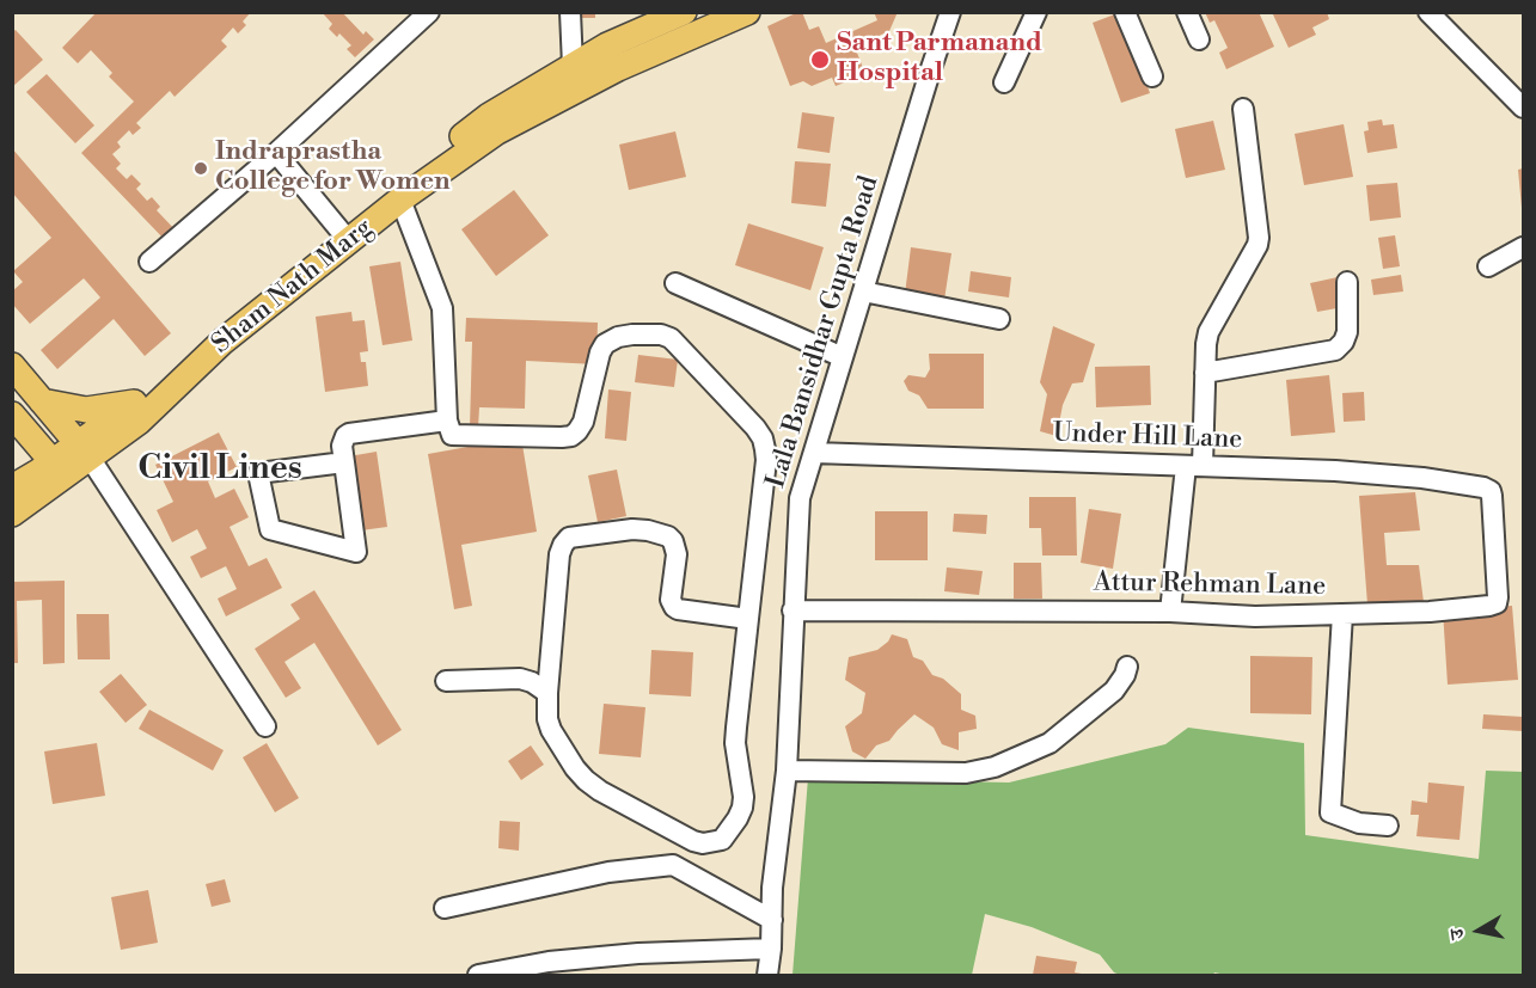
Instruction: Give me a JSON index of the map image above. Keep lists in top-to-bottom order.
{
  "streets": {
    "main road": ["Sham Nath Marg"],
    "street": ["Lala Bansidhar Gupta Road", "Under Hill Lane", "Attur Rehman Lane"]
  },
  "crossings": [
    ["Lala Bansidhar Gupta Road", "Under Hill Lane"],
    ["Lala Bansidhar Gupta Road", "Attur Rehman Lane"],
    ["Under Hill Lane", "Attur Rehman Lane"]
  ],
  "districts": ["Civil Lines"],
  "places": ["Sant Parmanand Hospital", "Indraprastha College for Women"],
  "north": "left"
}
